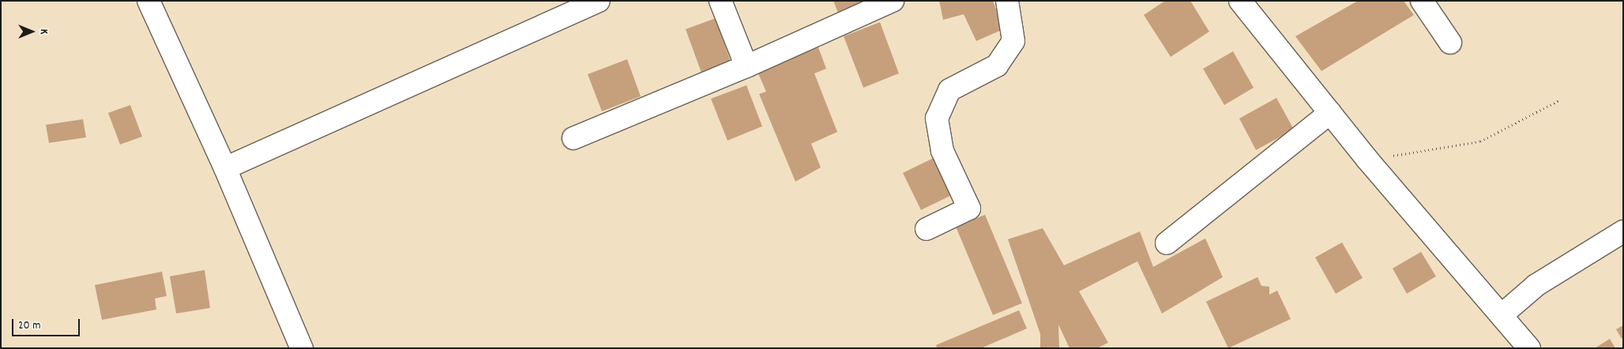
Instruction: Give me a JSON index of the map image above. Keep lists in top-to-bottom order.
{
  "scale_bar": "20 m",
  "north": "right"
}
